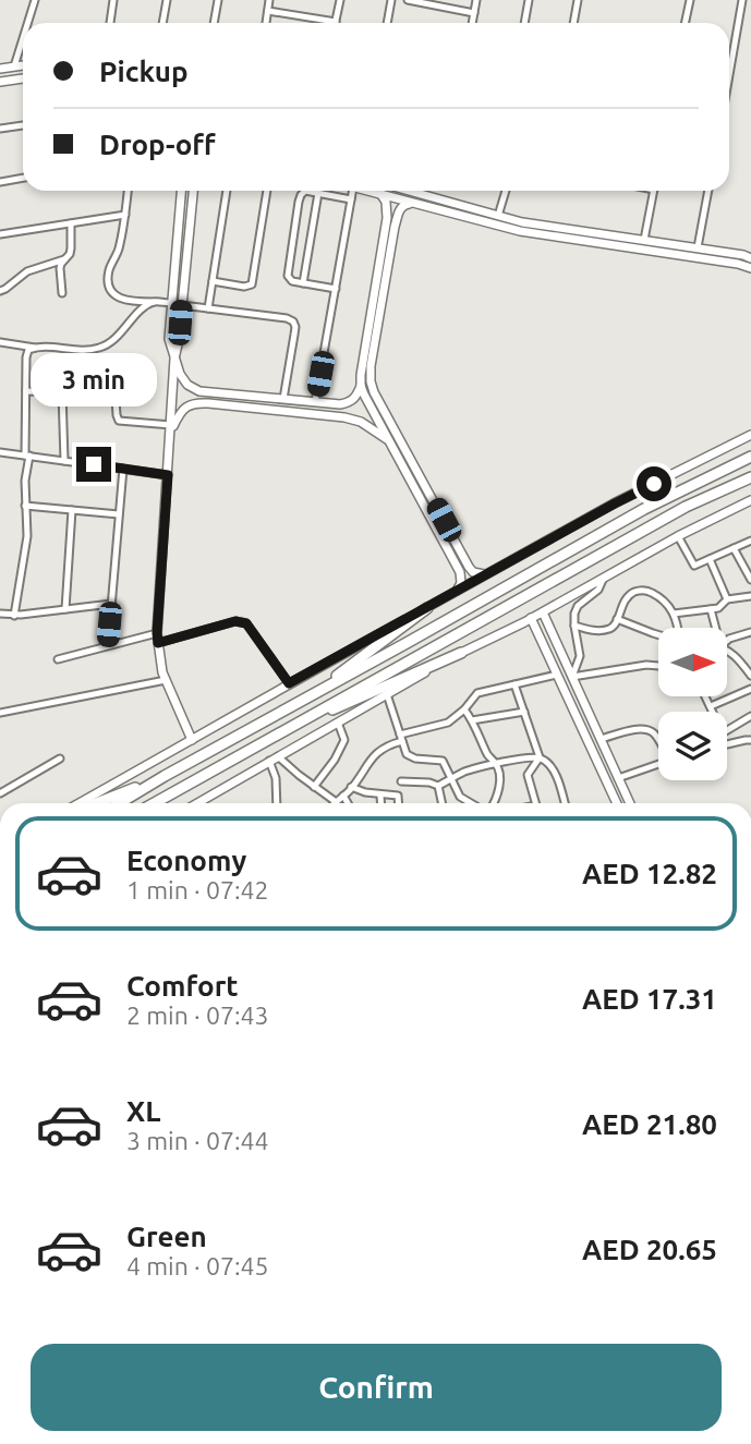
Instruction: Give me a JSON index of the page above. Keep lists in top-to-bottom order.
{
  "north": "right",
  "page": {
    "banner": ["Pickup", "Drop-off"],
    "bubble": "3 min",
    "list": [
      {
        "name": "Economy",
        "note": "1 min · 07:42",
        "value": "AED 12.82"
      },
      {
        "name": "Comfort",
        "note": "2 min · 07:43",
        "value": "AED 17.31"
      },
      {
        "name": "XL",
        "note": "3 min · 07:44",
        "value": "AED 21.80"
      },
      {
        "name": "Green",
        "note": "4 min · 07:45",
        "value": "AED 20.65"
      }
    ],
    "buttons": "Confirm"
  }
}
